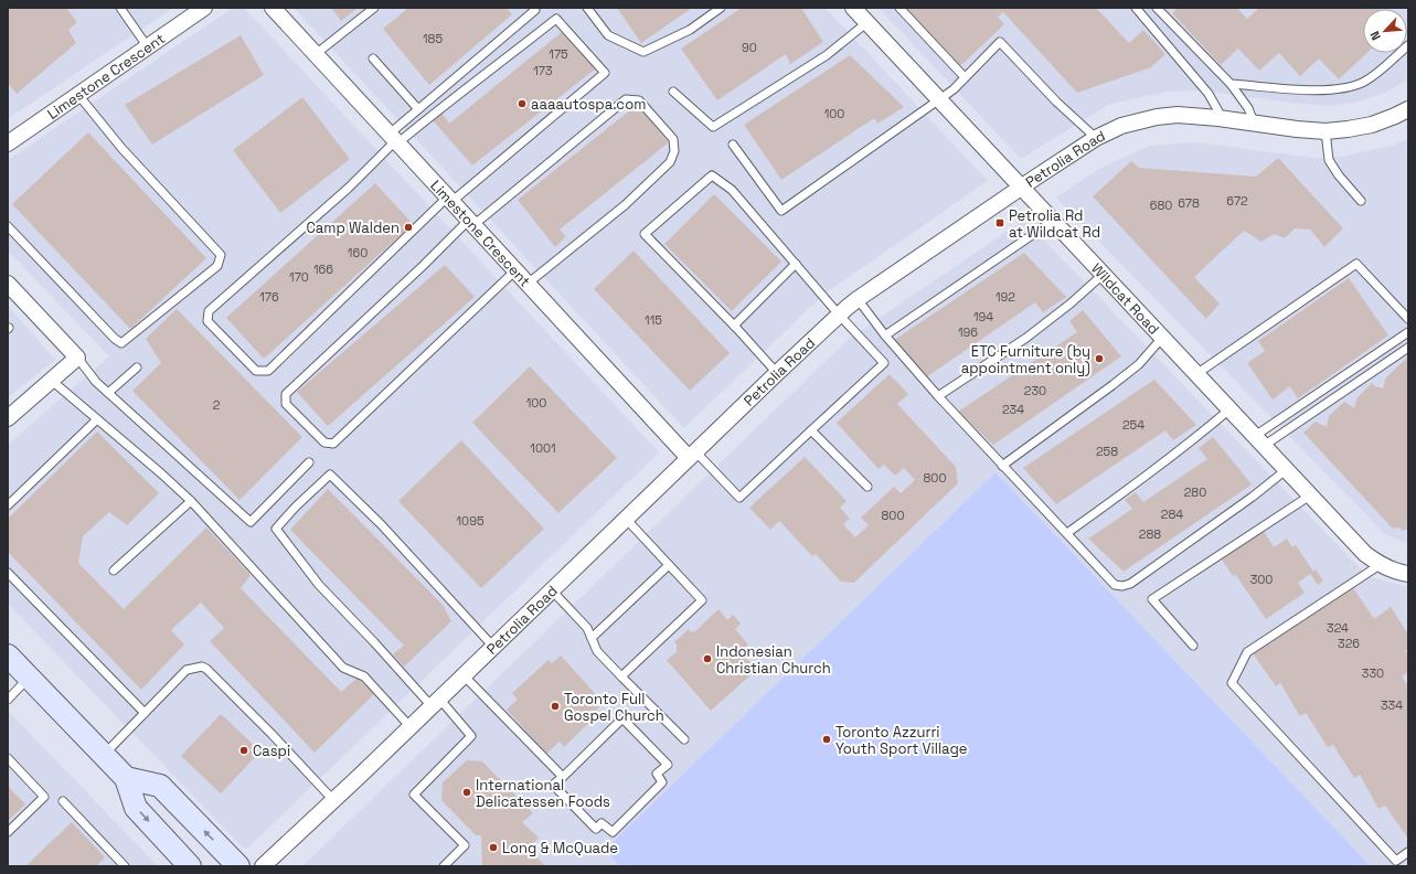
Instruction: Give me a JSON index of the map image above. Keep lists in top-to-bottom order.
{
  "streets": {
    "street": ["Limestone Crescent", "Petrolia Road", "Wildcat Road"]
  },
  "crossings": [
    ["Limestone Crescent", "Petrolia Road"],
    ["Petrolia Road", "Wildcat Road"]
  ],
  "places": {
    "other": [
      "aaaautospa.com",
      "Camp Walden",
      "ETC Furniture (by appointment only)",
      "Indonesian Christian Church",
      "Toronto Full Gospel Church",
      "Toronto Azzurri Youth Sport Village",
      "Caspi",
      "International Delicatessen Foods",
      "Long & McQuade"
    ],
    "transit": ["Petrolia Rd at Wildcat Rd"]
  },
  "house_numbers": [
    "185",
    "90",
    "175",
    "173",
    "100",
    "672",
    "678",
    "680",
    "160",
    "166",
    "170",
    "176",
    "192",
    "194",
    "115",
    "196",
    "230",
    "100",
    "2",
    "234",
    "254",
    "1001",
    "258",
    "800",
    "280",
    "284",
    "800",
    "1095",
    "288",
    "300",
    "324",
    "326",
    "330",
    "334"
  ],
  "north": "bottom left"
}
